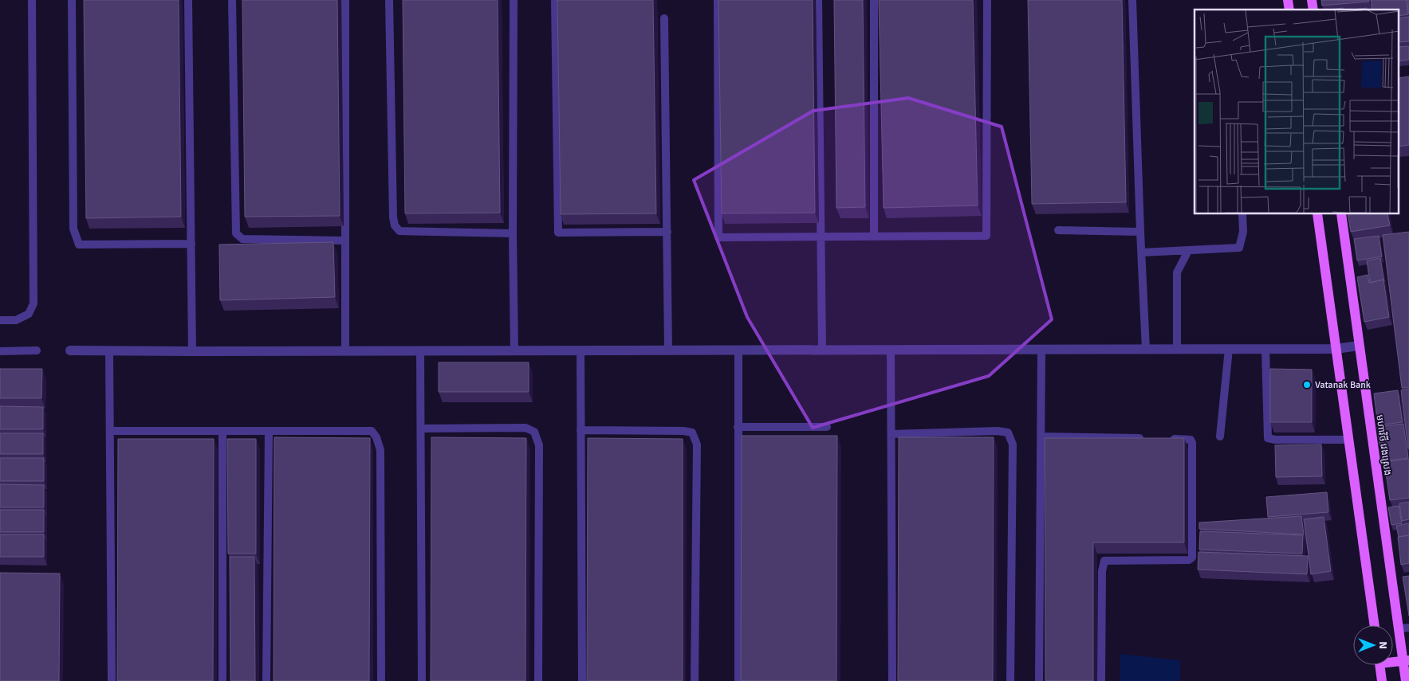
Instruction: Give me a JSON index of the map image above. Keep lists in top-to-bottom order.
{
  "streets": {
    "main road": ["មហាវិថី វេងស្រេង"]
  },
  "places": ["Vatanak Bank"],
  "north": "right"
}
